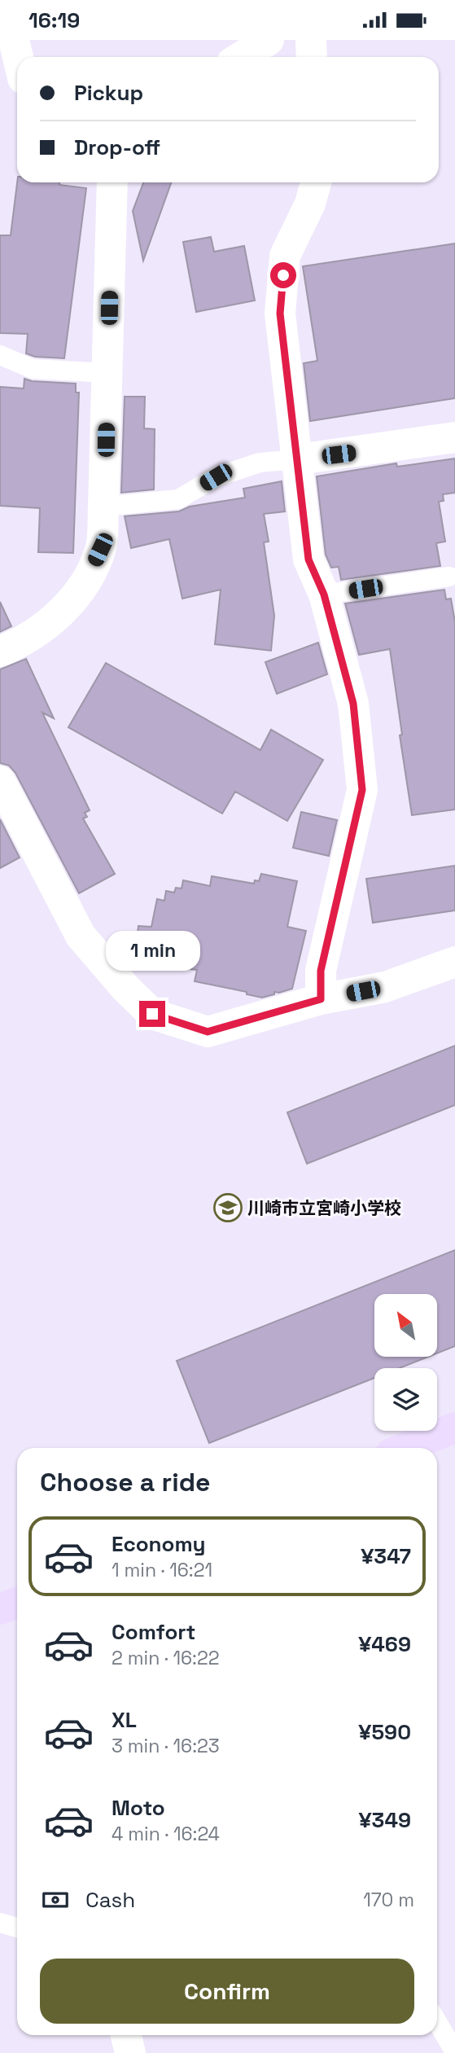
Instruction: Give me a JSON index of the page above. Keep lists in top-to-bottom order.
{
  "places": {
    "school or university": ["川崎市立宮崎小学校"]
  },
  "north": "top left",
  "page": {
    "status": "16:19",
    "banner": ["Pickup", "Drop-off"],
    "bubble": "1 min",
    "heading": "Choose a ride",
    "list": [
      {
        "name": "Economy",
        "note": "1 min · 16:21",
        "value": "¥347"
      },
      {
        "name": "Comfort",
        "note": "2 min · 16:22",
        "value": "¥469"
      },
      {
        "name": "XL",
        "note": "3 min · 16:23",
        "value": "¥590"
      },
      {
        "name": "Moto",
        "note": "4 min · 16:24",
        "value": "¥349"
      }
    ],
    "pay": ["Cash", "170 m"],
    "buttons": "Confirm"
  }
}
